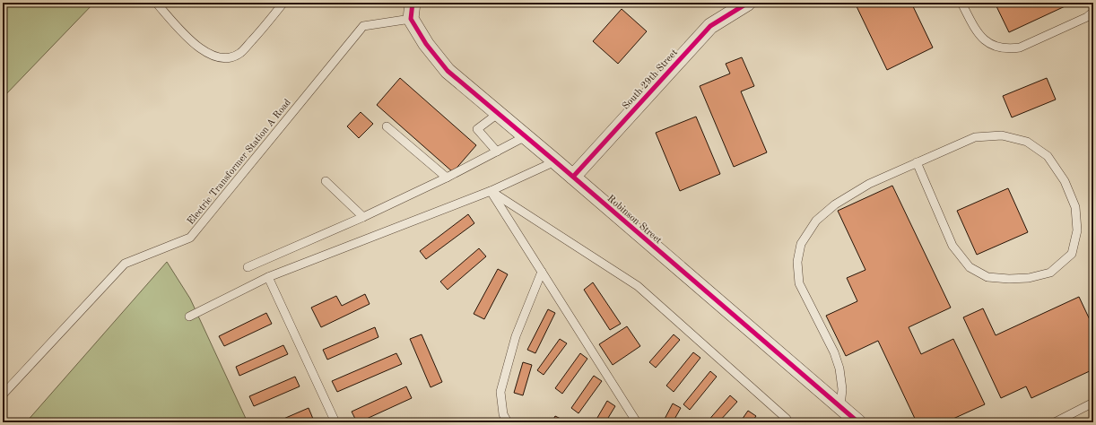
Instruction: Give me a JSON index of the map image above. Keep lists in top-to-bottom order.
{
  "streets": {
    "street": ["South 29th Street", "Robinson Street"],
    "lane": ["Electric Transformer Station A Road"]
  },
  "crossings": [
    ["South 29th Street", "Robinson Street"],
    ["Electric Transformer Station A Road", "Robinson Street"]
  ]
}
